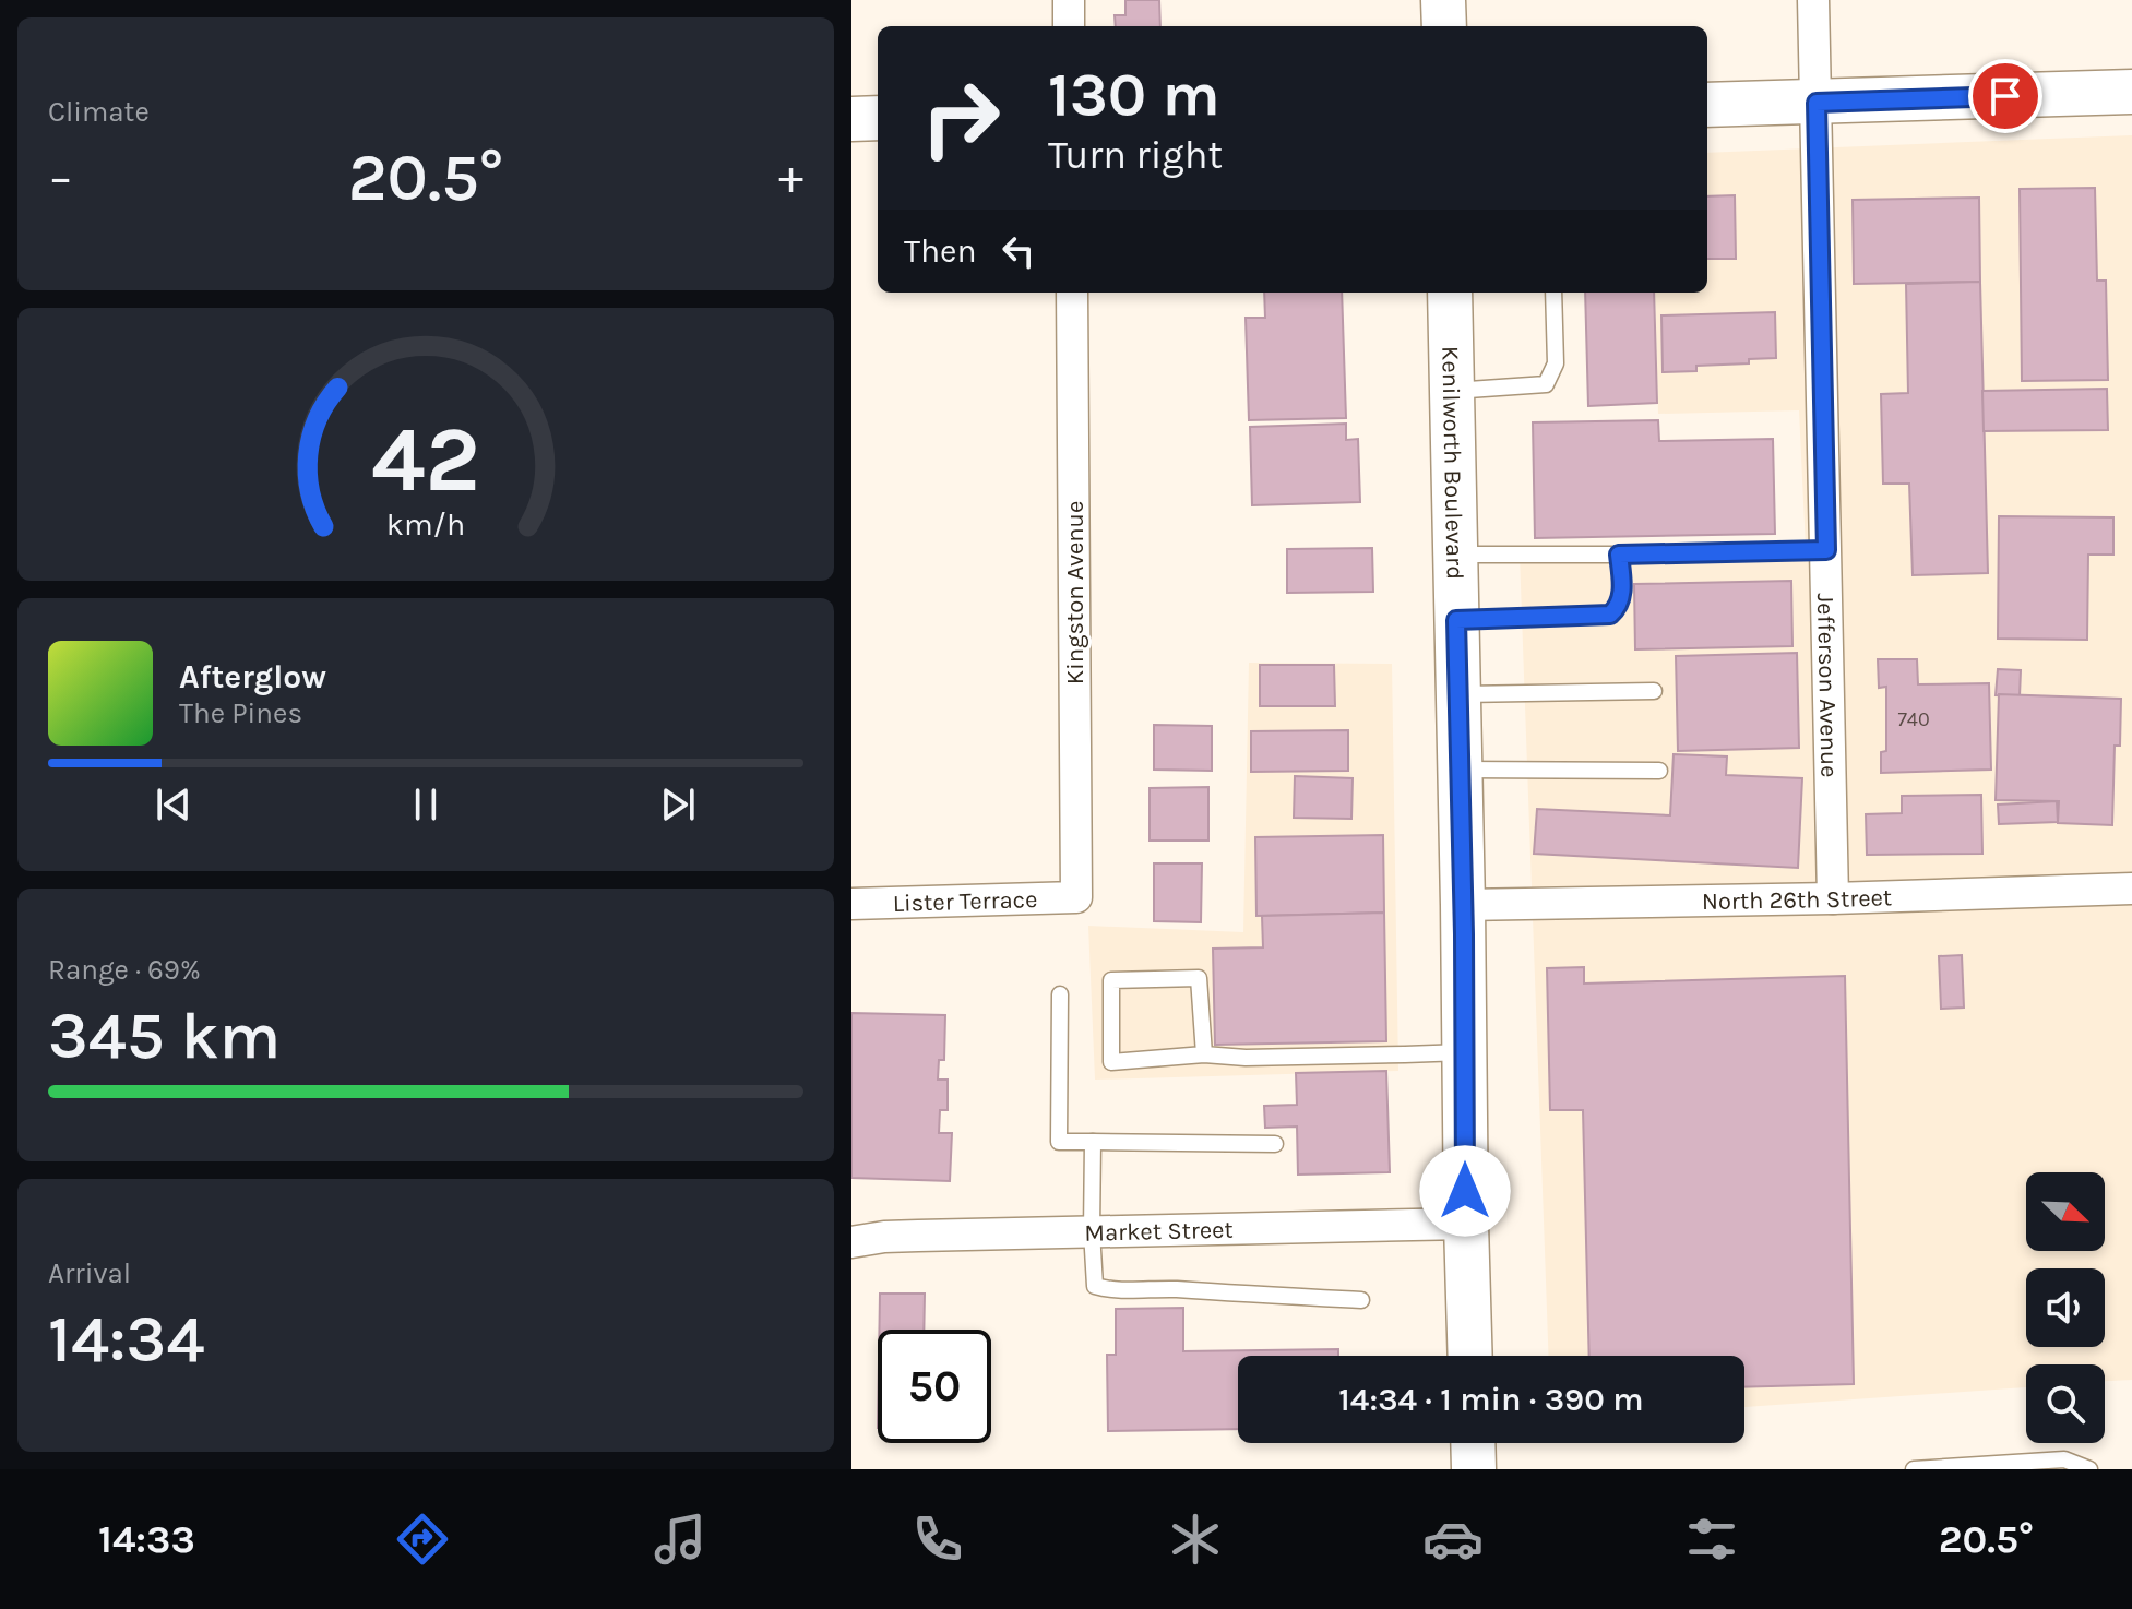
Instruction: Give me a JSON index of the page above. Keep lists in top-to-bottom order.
{
  "streets": {
    "main road": ["Kenilworth Boulevard"],
    "street": [
      "Kingston Avenue",
      "Jefferson Avenue",
      "North 26th Street",
      "Lister Terrace",
      "Market Street"
    ]
  },
  "crossings": [
    ["Kenilworth Boulevard", "North 26th Street"],
    ["Kenilworth Boulevard", "Market Street"],
    ["Kingston Avenue", "Lister Terrace"],
    ["Jefferson Avenue", "North 26th Street"]
  ],
  "house_numbers": ["740"],
  "north": "bottom right",
  "page": {
    "tile": [
      "Climate",
      ["Range · 69%", "345 km"],
      ["Arrival", "14:34"]
    ],
    "turn": ["130 m", "Turn right"],
    "heat": ["−", "20.5°", "+"],
    "then": "Then",
    "song": ["Afterglow", "The Pines"],
    "limit": "50",
    "trip": "14:34 · 1 min · 390 m",
    "tabs": ["14:33", "20.5°"],
    "gauge": ["42", "km/h"]
  }
}
